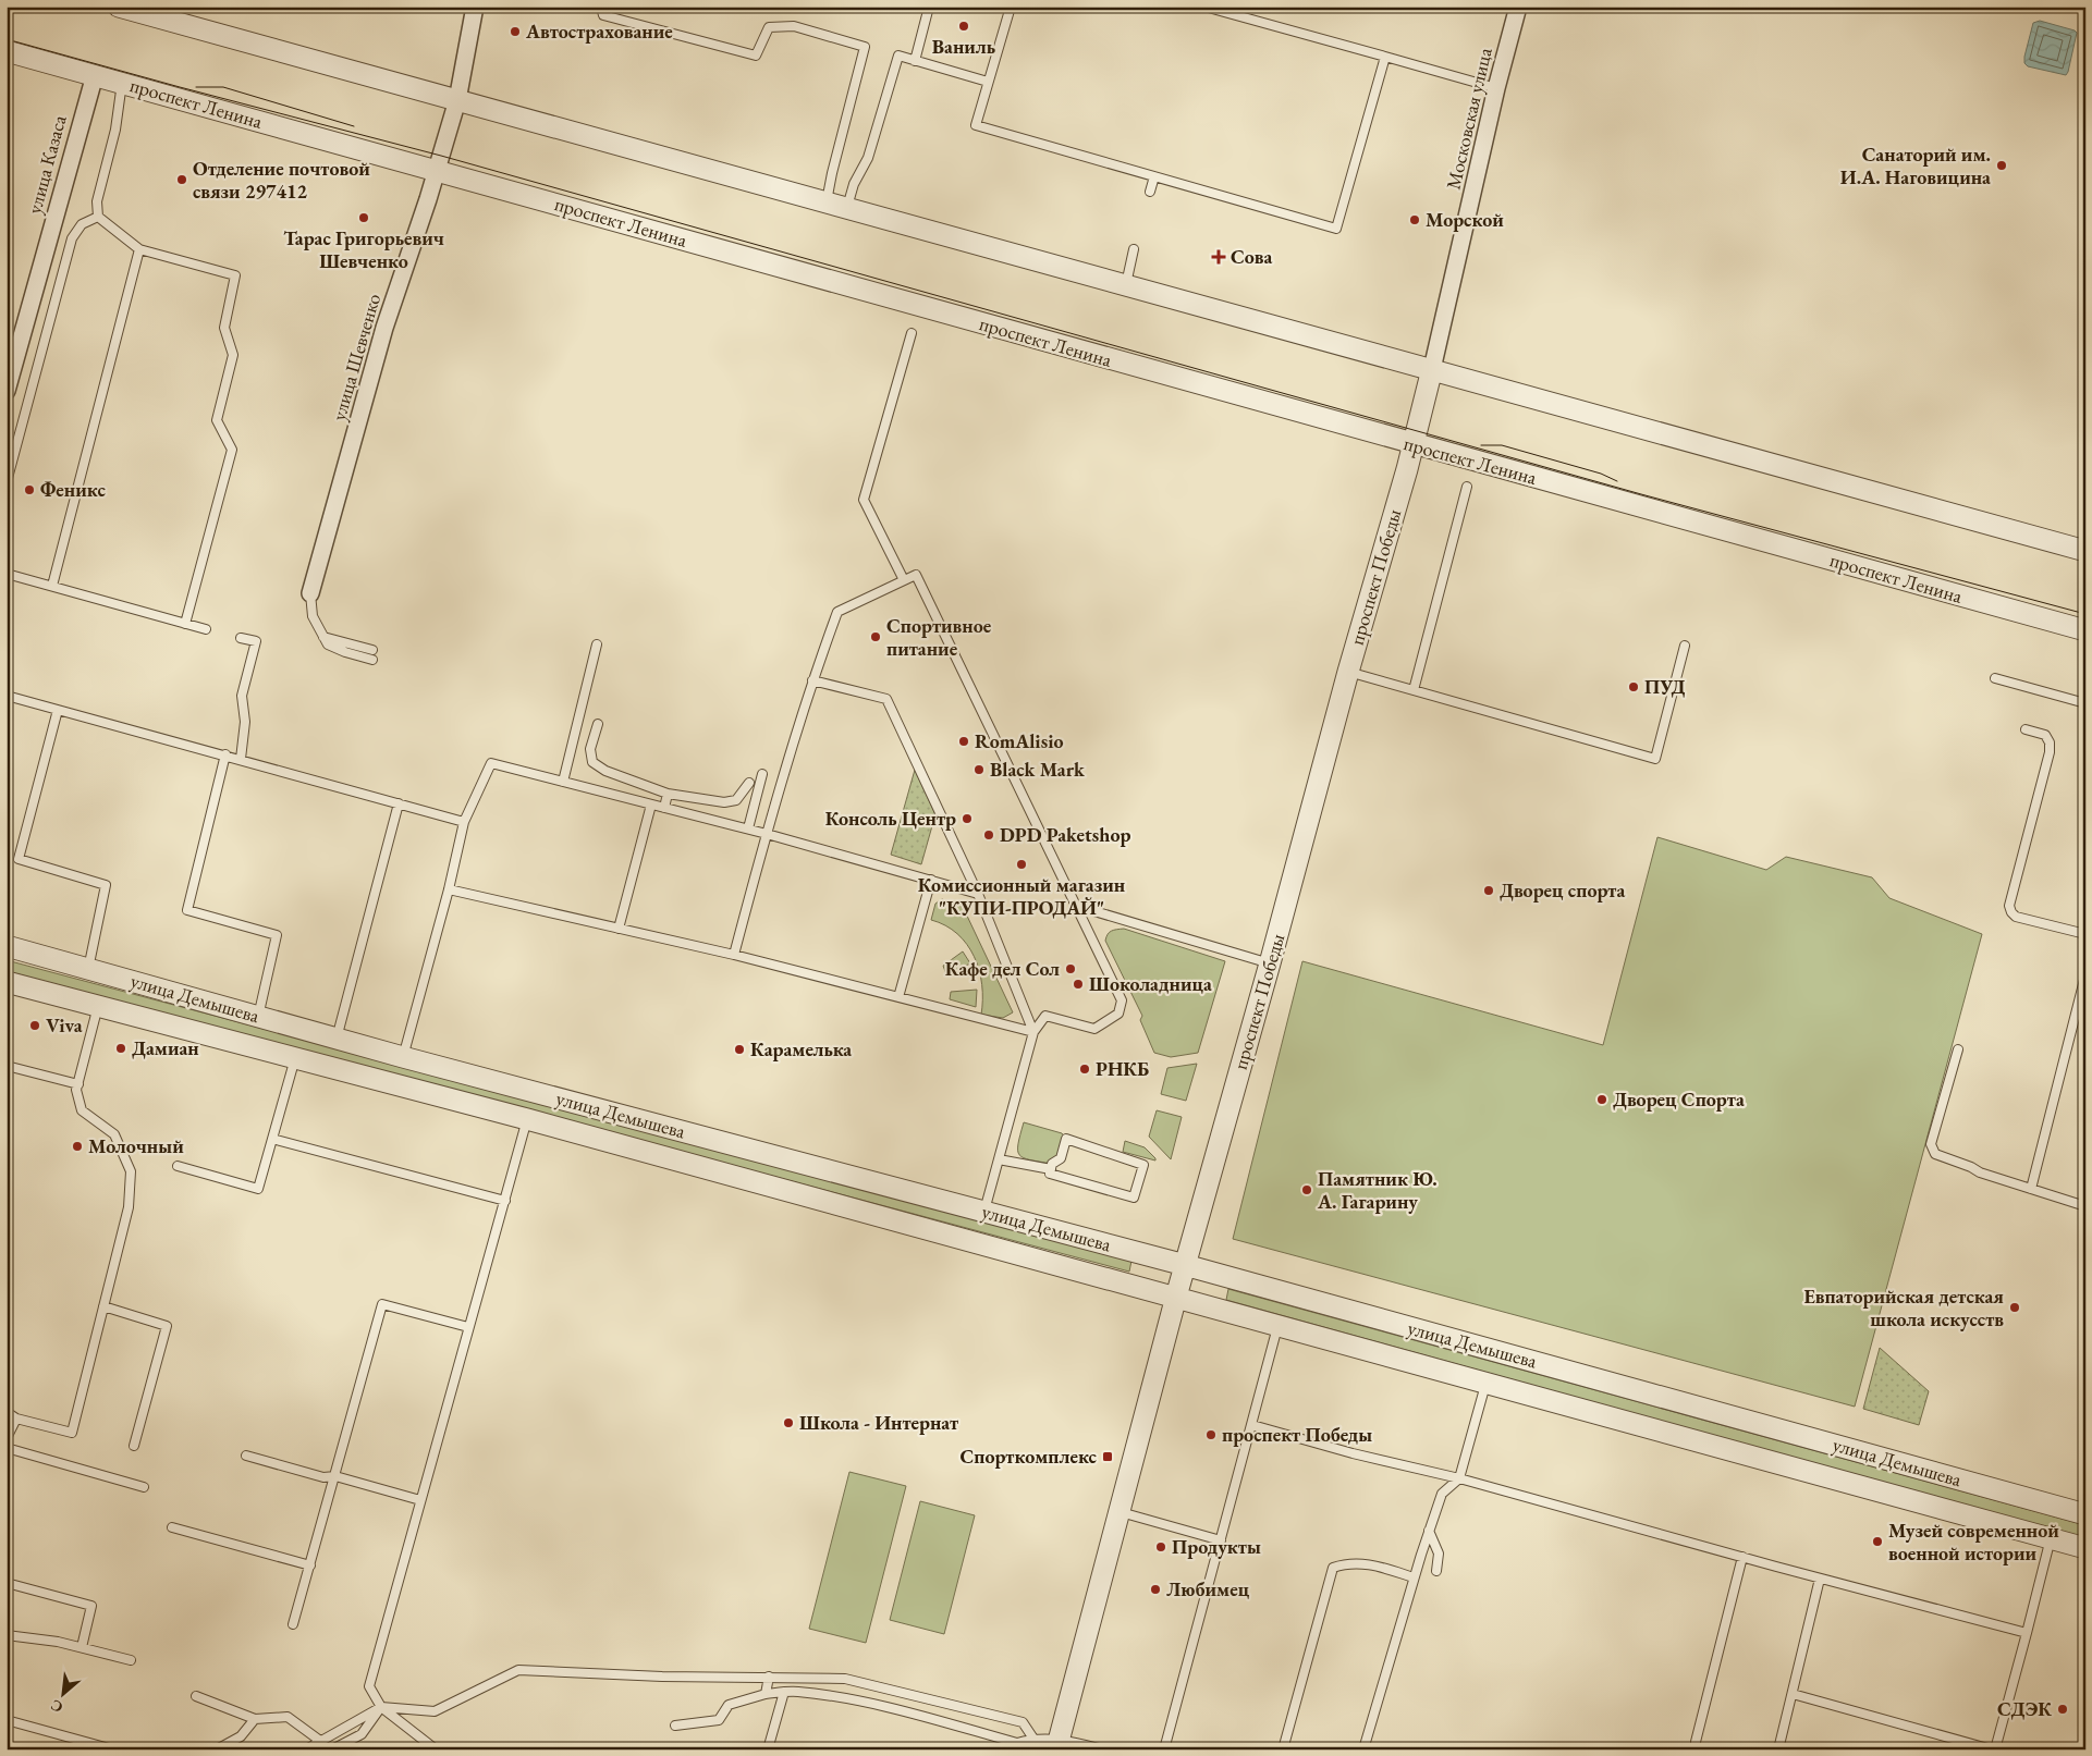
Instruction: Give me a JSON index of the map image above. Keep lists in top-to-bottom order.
{
  "streets": {
    "street": [
      "проспект Ленина",
      "Московская улица",
      "улица Казаса",
      "улица Шевченко",
      "проспект Победы",
      "улица Демышева"
    ]
  },
  "crossings": [
    ["проспект Ленина", "улица Казаса"],
    ["проспект Ленина", "улица Шевченко"],
    ["проспект Ленина", "проспект Победы"],
    ["Московская улица", "проспект Победы"],
    ["проспект Победы", "улица Демышева"]
  ],
  "places": {
    "other": [
      "Ваниль",
      "Автострахование",
      "Санаторий им. И.А. Наговицина",
      "Отделение почтовой связи 297412",
      "Тарас Григорьевич Шевченко",
      "Морской",
      "Феникс",
      "Спортивное питание",
      "ПУД",
      "RomAlisio",
      "Black Mark",
      "Консоль Центр",
      "DPD Paketshop",
      "Комиссионный магазин \"КУПИ-ПРОДАЙ\"",
      "Дворец спорта",
      "Кафе дел Сол",
      "Шоколадница",
      "Viva",
      "Дамиан",
      "Карамелька",
      "РНКБ",
      "Дворец Спорта",
      "Молочный",
      "Памятник Ю. А. Гагарину",
      "Евпаторийская детская школа искусств",
      "Школа - Интернат",
      "проспект Победы",
      "Музей современной военной истории",
      "Продукты",
      "Любимец",
      "СДЭК"
    ],
    "health": ["Сова"],
    "transit": ["Спорткомплекс"]
  },
  "north": "bottom left"
}
